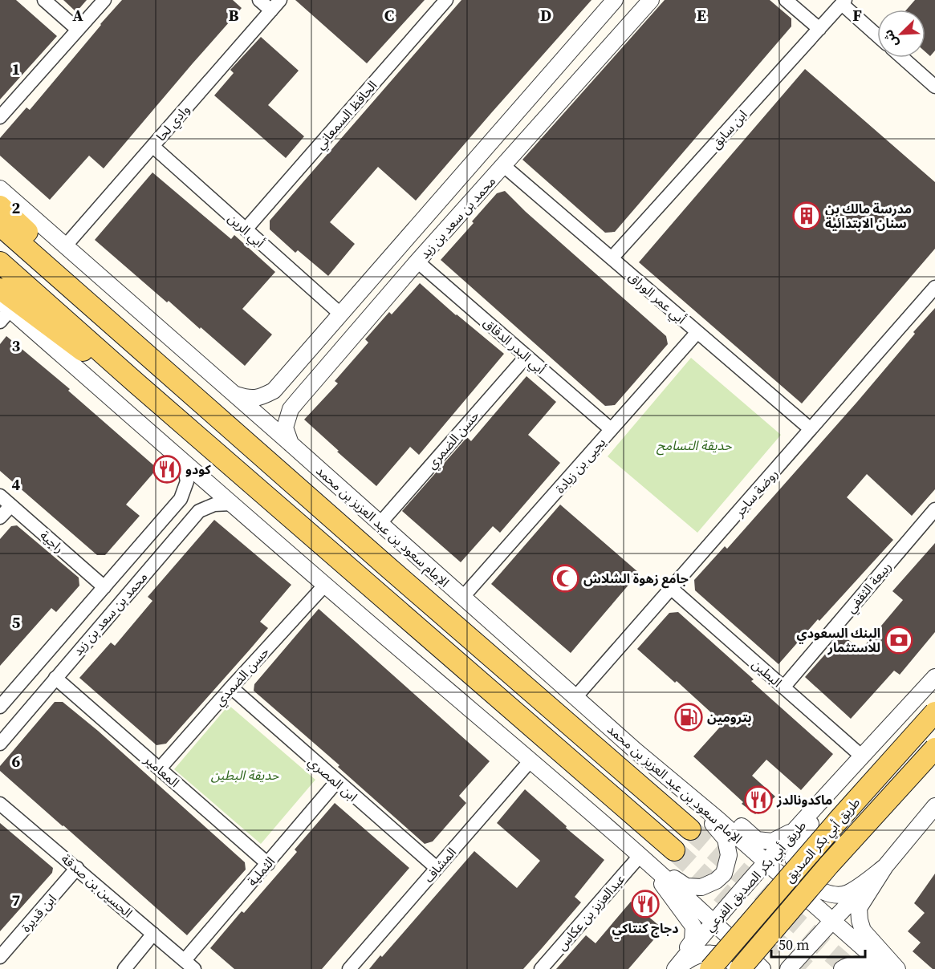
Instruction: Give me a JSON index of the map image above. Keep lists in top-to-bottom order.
{
  "streets": {
    "main road": ["الإمام سعود بن عبد العزيز بن محمد", "طريق أبي بكر الصديق"],
    "street": [
      "الحافظ السمعاني",
      "وادي لحا",
      "ابن سابق",
      "محمد بن سعد بن زيد",
      "أبي الرين",
      "أبي عمر الوراق",
      "أبي البدر الدقاق",
      "حسن الضمري",
      "يحيى بن زيادة",
      "روضة ساجر",
      "راجية",
      "ربيعة الثقفي",
      "البطين",
      "حسن الضمدي",
      "المعامير",
      "ابن المصري",
      "المشاف",
      "الثملية",
      "طريق أبي بكر الصديق الفرعي",
      "الحسين بن صدقة",
      "عبدالعزيز بن عكاس",
      "ابن قديرة"
    ]
  },
  "crossings": [
    ["الحافظ السمعاني", "أبي الرين"],
    ["وادي لحا", "أبي الرين"],
    ["وادي لحا", "الإمام سعود بن عبد العزيز بن محمد"],
    ["ابن سابق", "أبي عمر الوراق"],
    ["محمد بن سعد بن زيد", "أبي الرين"],
    ["محمد بن سعد بن زيد", "أبي عمر الوراق"],
    ["محمد بن سعد بن زيد", "أبي البدر الدقاق"],
    ["محمد بن سعد بن زيد", "الإمام سعود بن عبد العزيز بن محمد"],
    ["محمد بن سعد بن زيد", "راجية"],
    ["محمد بن سعد بن زيد", "المعامير"],
    ["أبي عمر الوراق", "يحيى بن زيادة"],
    ["أبي عمر الوراق", "روضة ساجر"],
    ["أبي البدر الدقاق", "حسن الضمري"],
    ["أبي البدر الدقاق", "يحيى بن زيادة"],
    ["حسن الضمري", "الإمام سعود بن عبد العزيز بن محمد"],
    ["يحيى بن زيادة", "الإمام سعود بن عبد العزيز بن محمد"],
    ["روضة ساجر", "الإمام سعود بن عبد العزيز بن محمد"],
    ["روضة ساجر", "البطين"],
    ["الإمام سعود بن عبد العزيز بن محمد", "طريق أبي بكر الصديق الفرعي"],
    ["ربيعة الثقفي", "البطين"],
    ["البطين", "طريق أبي بكر الصديق الفرعي"],
    ["حسن الضمدي", "المعامير"],
    ["حسن الضمدي", "ابن المصري"],
    ["المعامير", "الثملية"],
    ["ابن المصري", "المشاف"],
    ["ابن المصري", "الثملية"],
    ["الثملية", "الحسين بن صدقة"],
    ["طريق أبي بكر الصديق الفرعي", "عبدالعزيز بن عكاس"],
    ["الحسين بن صدقة", "ابن قديرة"]
  ],
  "parks": ["حديقة التسامح", "حديقة البطين"],
  "places": {
    "building": ["مدرسة مالك بن سنان الابتدائية"],
    "restaurant": ["كودو", "ماكدونالدز", "دجاج كنتاكي"],
    "mosque": ["جامع زهوة الشلاش"],
    "bank": ["البنك السعودي للاستثمار"],
    "fuel station": ["بترومين"]
  },
  "scale_bar": "50 m",
  "north": "bottom left",
  "grid": {
    "columns": [
      "A",
      "B",
      "C",
      "D",
      "E",
      "F"
    ],
    "rows": [
      "1",
      "2",
      "3",
      "4",
      "5",
      "6",
      "7"
    ]
  }
}
